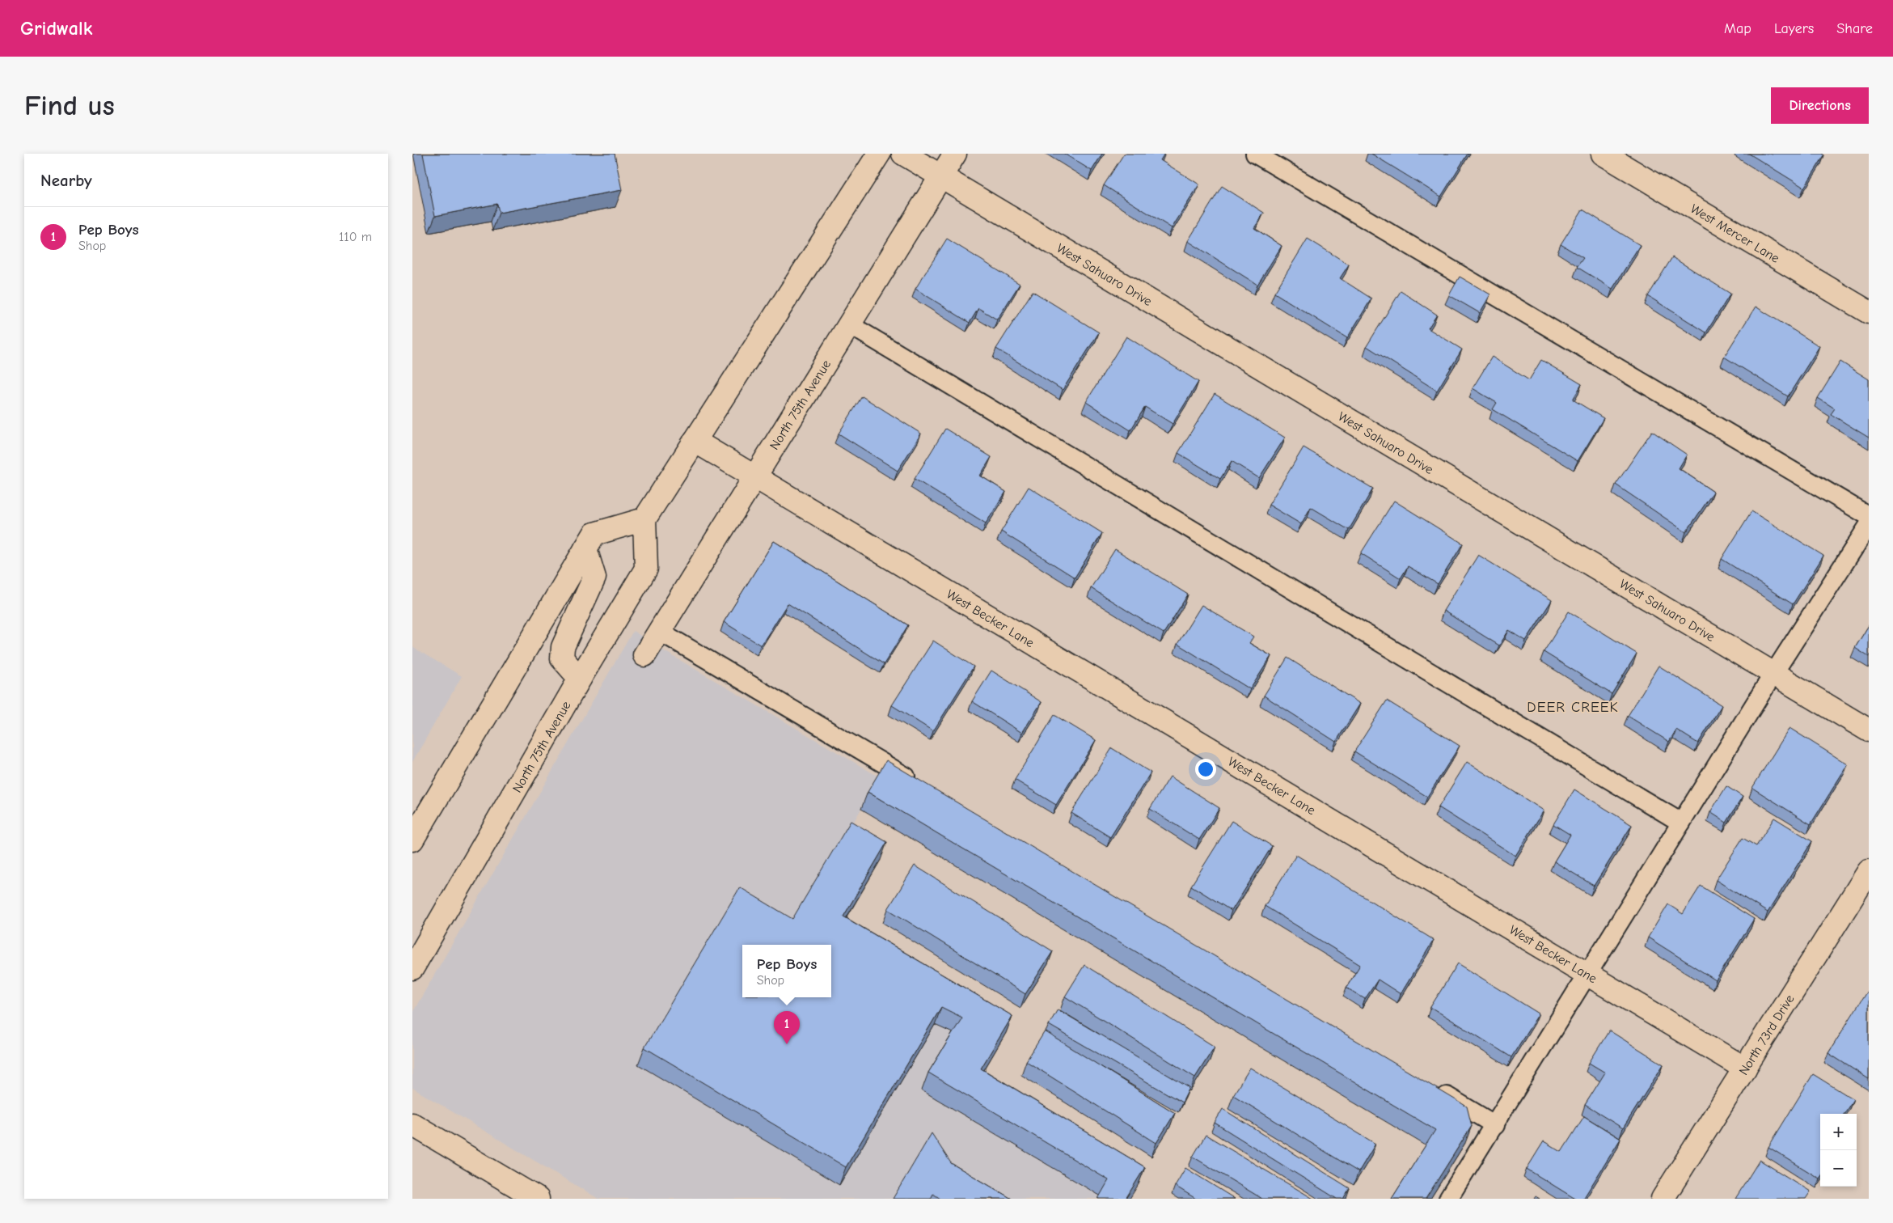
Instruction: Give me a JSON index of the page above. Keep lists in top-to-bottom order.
{
  "streets": {
    "street": [
      "West Mercer Lane",
      "West Sahuaro Drive",
      "North 75th Avenue",
      "West Becker Lane",
      "North 73rd Drive"
    ]
  },
  "crossings": [
    ["West Sahuaro Drive", "North 75th Avenue"],
    ["North 75th Avenue", "West Becker Lane"],
    ["West Becker Lane", "North 73rd Drive"]
  ],
  "districts": ["DEER CREEK"],
  "page": {
    "header": "Gridwalk",
    "nav": ["Map", "Layers", "Share"],
    "buttons": "Directions",
    "title": "Find us",
    "heading": "Nearby",
    "list": [
      {
        "mark": "1",
        "name": "Pep Boys",
        "note": "Shop",
        "value": "110 m"
      }
    ],
    "popup": ["Pep Boys", "Shop"],
    "pins": "1",
    "map_buttons": ["+", "−"]
  }
}
